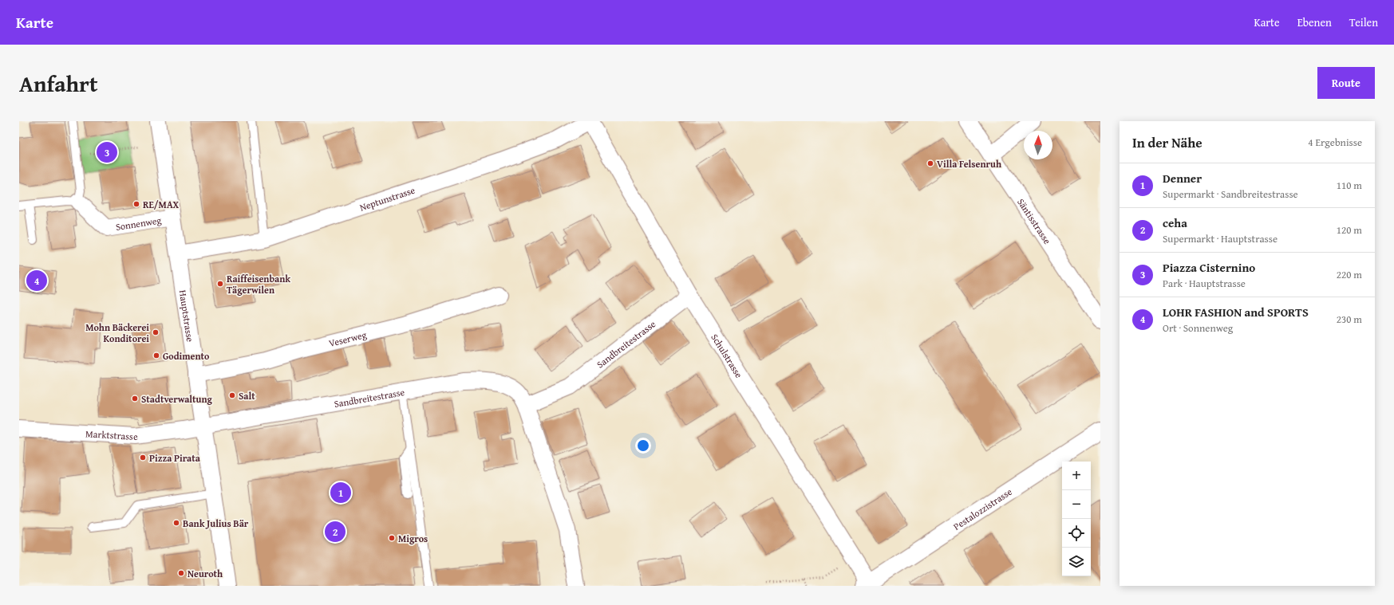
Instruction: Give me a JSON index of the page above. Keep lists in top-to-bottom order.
{
  "streets": {
    "street": [
      "Neptunstrasse",
      "Säntisstrasse",
      "Sonnenweg",
      "Hauptstrasse",
      "Veserweg",
      "Sandbreitestrasse",
      "Schulstrasse",
      "Marktstrasse",
      "Pestalozzistrasse"
    ]
  },
  "crossings": [
    ["Neptunstrasse", "Hauptstrasse"],
    ["Neptunstrasse", "Schulstrasse"],
    ["Sonnenweg", "Hauptstrasse"],
    ["Hauptstrasse", "Veserweg"],
    ["Hauptstrasse", "Sandbreitestrasse"],
    ["Hauptstrasse", "Marktstrasse"],
    ["Sandbreitestrasse", "Schulstrasse"],
    ["Sandbreitestrasse", "Marktstrasse"],
    ["Schulstrasse", "Pestalozzistrasse"]
  ],
  "places": [
    "Villa Felsenruh",
    "RE/MAX",
    "Raiffeisenbank Tägerwilen",
    "Mohn Bäckerei Konditorei",
    "Godimento",
    "Salt",
    "Stadtverwaltung",
    "Pizza Pirata",
    "Bank Julius Bär",
    "Migros",
    "Neuroth"
  ],
  "north": "top",
  "page": {
    "header": "Karte",
    "nav": ["Karte", "Ebenen", "Teilen"],
    "title": "Anfahrt",
    "buttons": "Route",
    "heading": ["In der Nähe", "4 Ergebnisse"],
    "pins": [
      "3",
      "4",
      "1",
      "2"
    ],
    "list": [
      {
        "mark": "1",
        "name": "Denner",
        "note": "Supermarkt · Sandbreitestrasse",
        "value": "110 m"
      },
      {
        "mark": "2",
        "name": "ceha",
        "note": "Supermarkt · Hauptstrasse",
        "value": "120 m"
      },
      {
        "mark": "3",
        "name": "Piazza Cisternino",
        "note": "Park · Hauptstrasse",
        "value": "220 m"
      },
      {
        "mark": "4",
        "name": "LOHR FASHION and SPORTS",
        "note": "Ort · Sonnenweg",
        "value": "230 m"
      }
    ],
    "map_buttons": ["+", "−"]
  }
}
